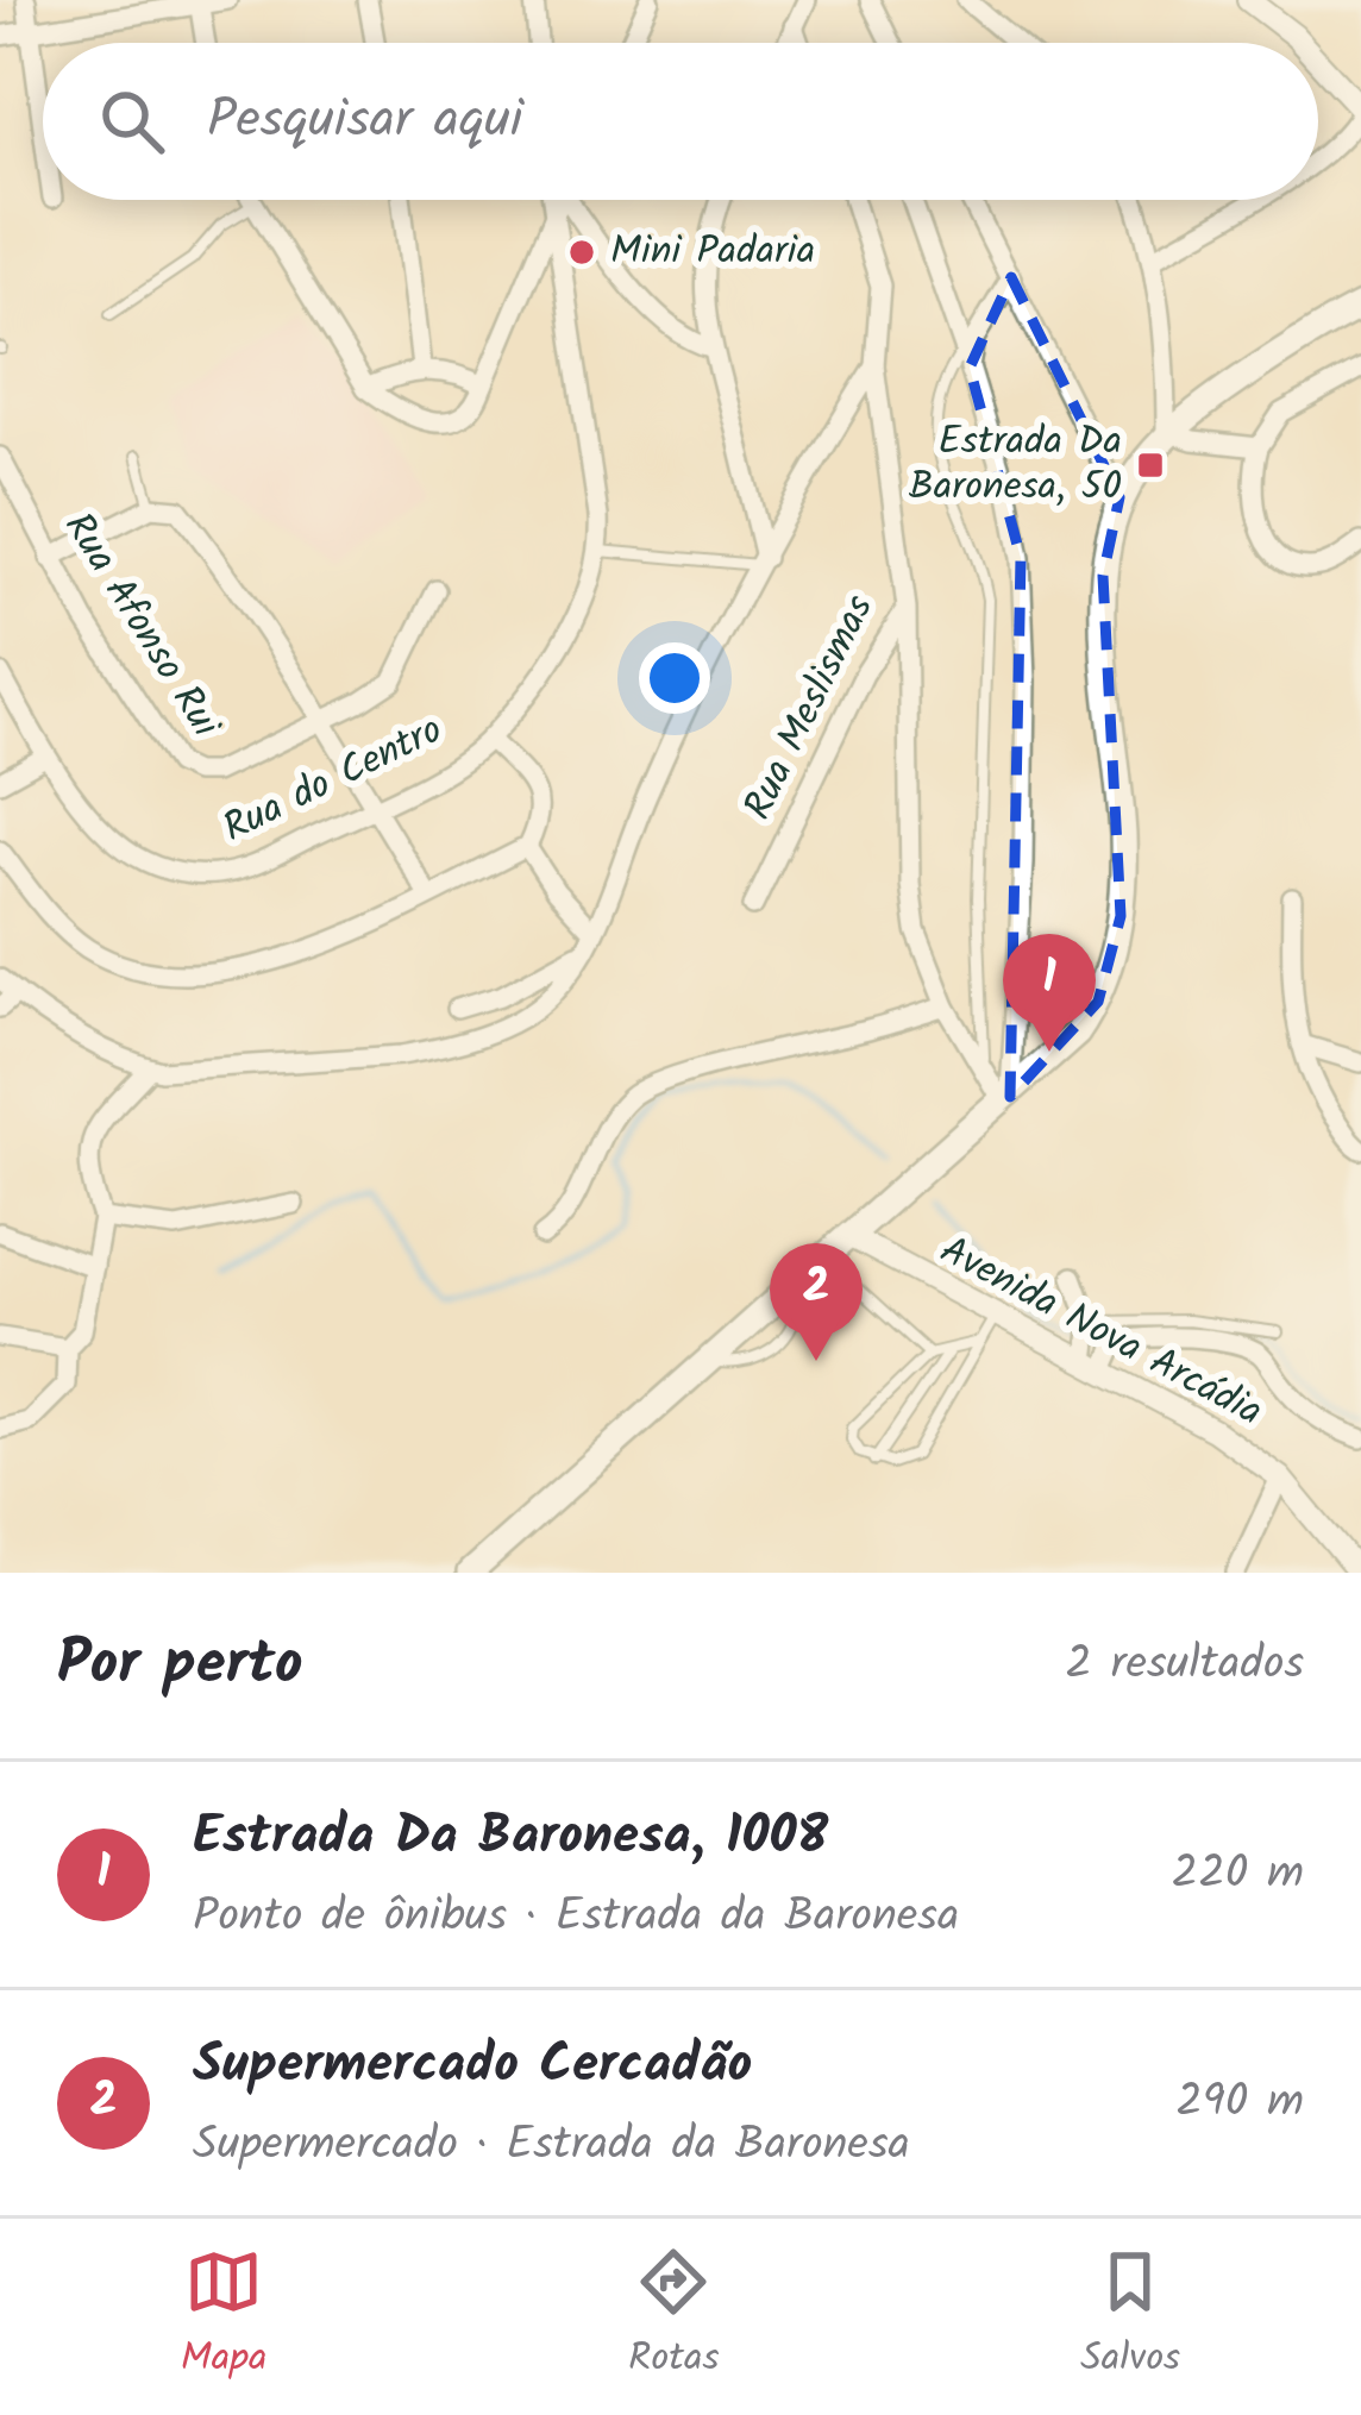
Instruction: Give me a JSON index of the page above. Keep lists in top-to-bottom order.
{
  "streets": {
    "street": [
      "Rua Afonso Rui",
      "Rua Meslismas",
      "Rua do Centro",
      "Avenida Nova Arcádia"
    ]
  },
  "places": {
    "other": ["Mini Padaria"],
    "transit": ["Estrada Da Baronesa, 50"]
  },
  "page": {
    "search": "Pesquisar aqui",
    "pins": ["1", "2"],
    "heading": ["Por perto", "2 resultados"],
    "list": [
      {
        "mark": "1",
        "name": "Estrada Da Baronesa, 1008",
        "note": "Ponto de ônibus · Estrada da Baronesa",
        "value": "220 m"
      },
      {
        "mark": "2",
        "name": "Supermercado Cercadão",
        "note": "Supermercado · Estrada da Baronesa",
        "value": "290 m"
      }
    ],
    "nav": ["Mapa", "Rotas", "Salvos"]
  }
}
